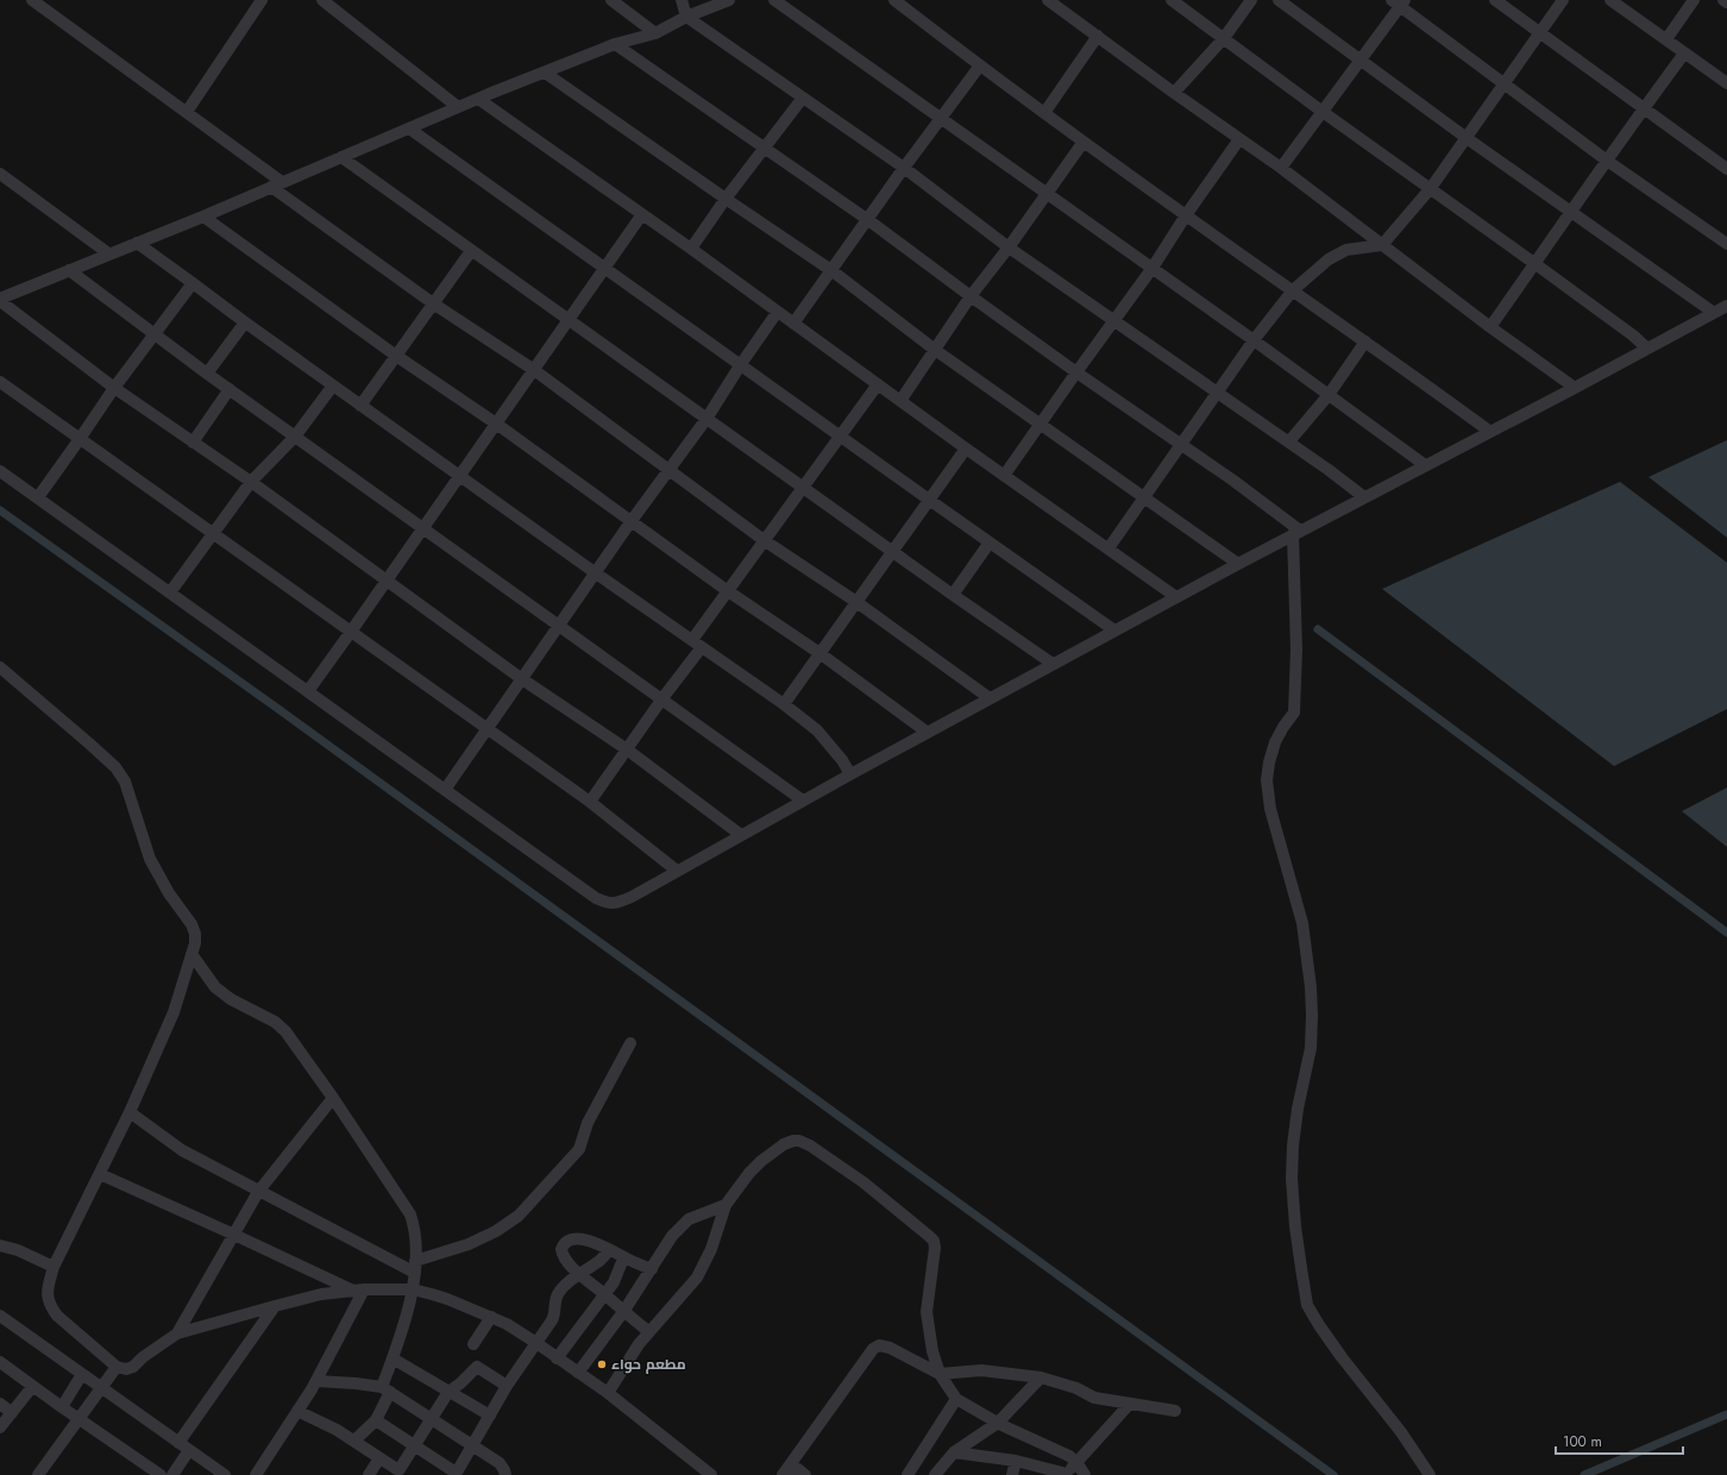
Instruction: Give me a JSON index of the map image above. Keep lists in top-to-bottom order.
{
  "places": ["مطعم حواء"],
  "scale_bar": "100 m"
}
